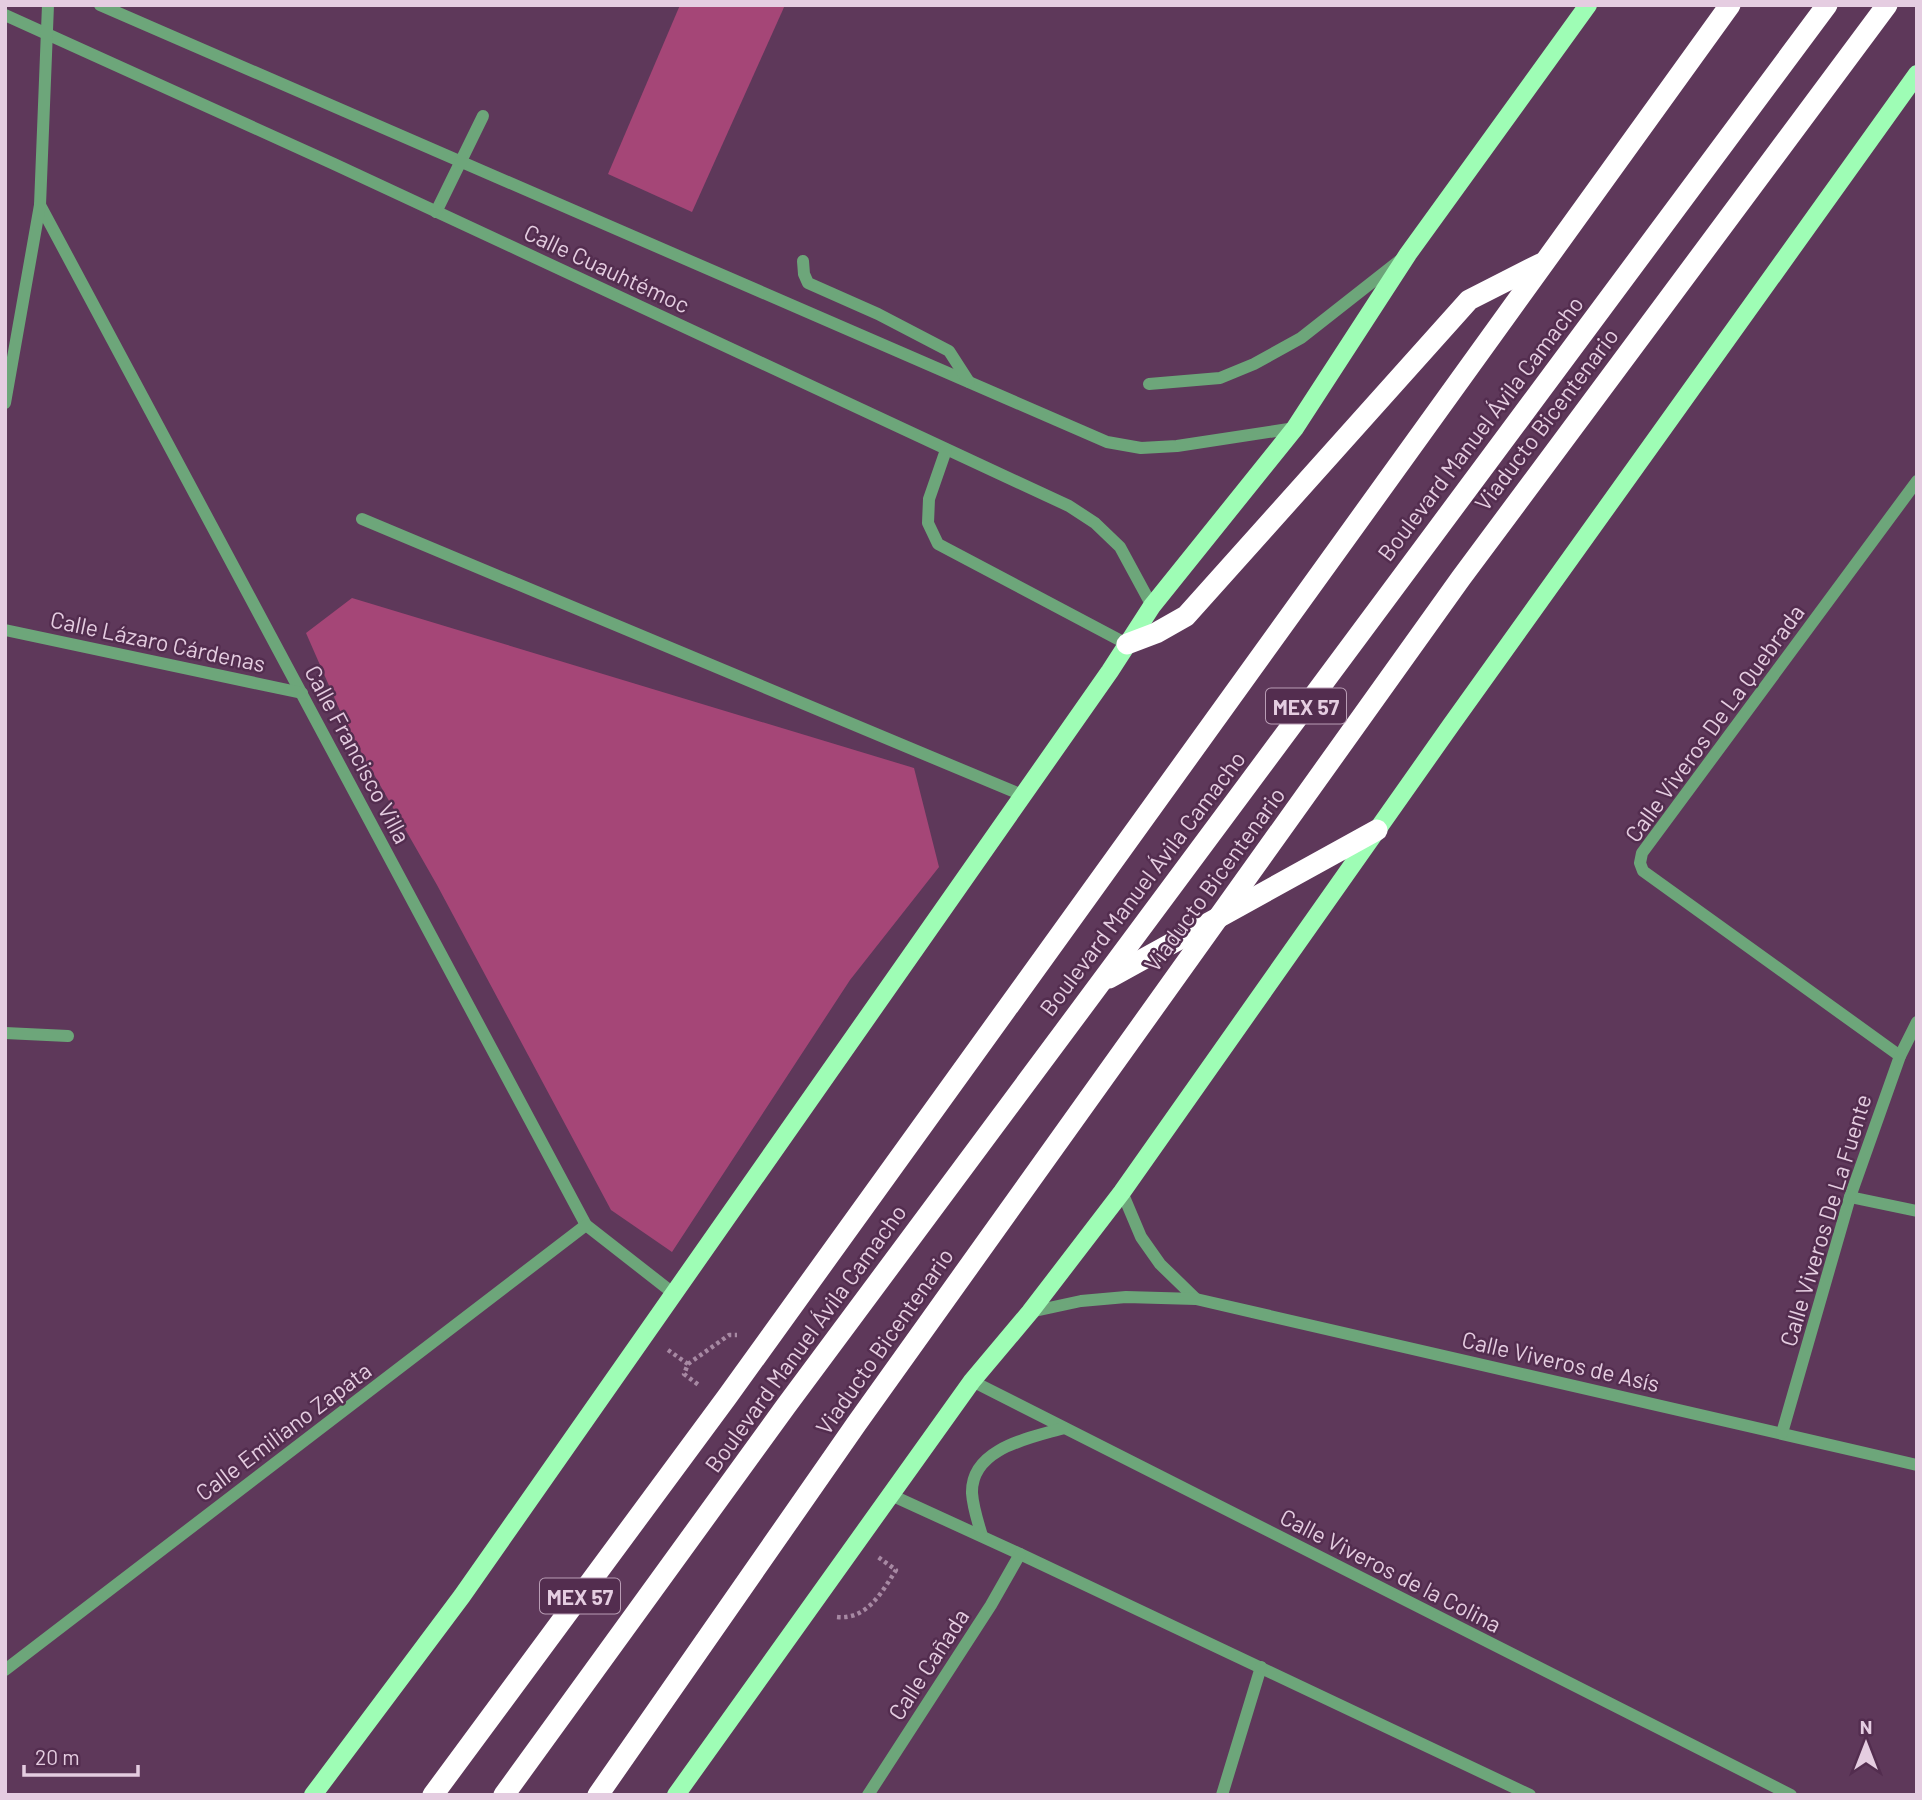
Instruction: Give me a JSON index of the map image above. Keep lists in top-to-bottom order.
{
  "streets": {
    "highway": ["Viaducto Bicentenario", "Boulevard Manuel Ávila Camacho", "MEX 57"],
    "street": [
      "Calle Cuauhtémoc",
      "Calle Lázaro Cárdenas",
      "Calle Viveros De La Quebrada",
      "Calle Francisco Villa",
      "Calle Viveros De La Fuente",
      "Calle Viveros de Asís",
      "Calle Emiliano Zapata",
      "Calle Viveros de la Colina",
      "Calle Cañada"
    ]
  },
  "crossings": [
    ["Calle Lázaro Cárdenas", "Calle Francisco Villa"],
    ["Calle Viveros De La Quebrada", "Calle Viveros De La Fuente"],
    ["Calle Francisco Villa", "Calle Emiliano Zapata"],
    ["Calle Viveros De La Fuente", "Calle Viveros de Asís"]
  ],
  "scale_bar": "20 m",
  "north": "top"
}
